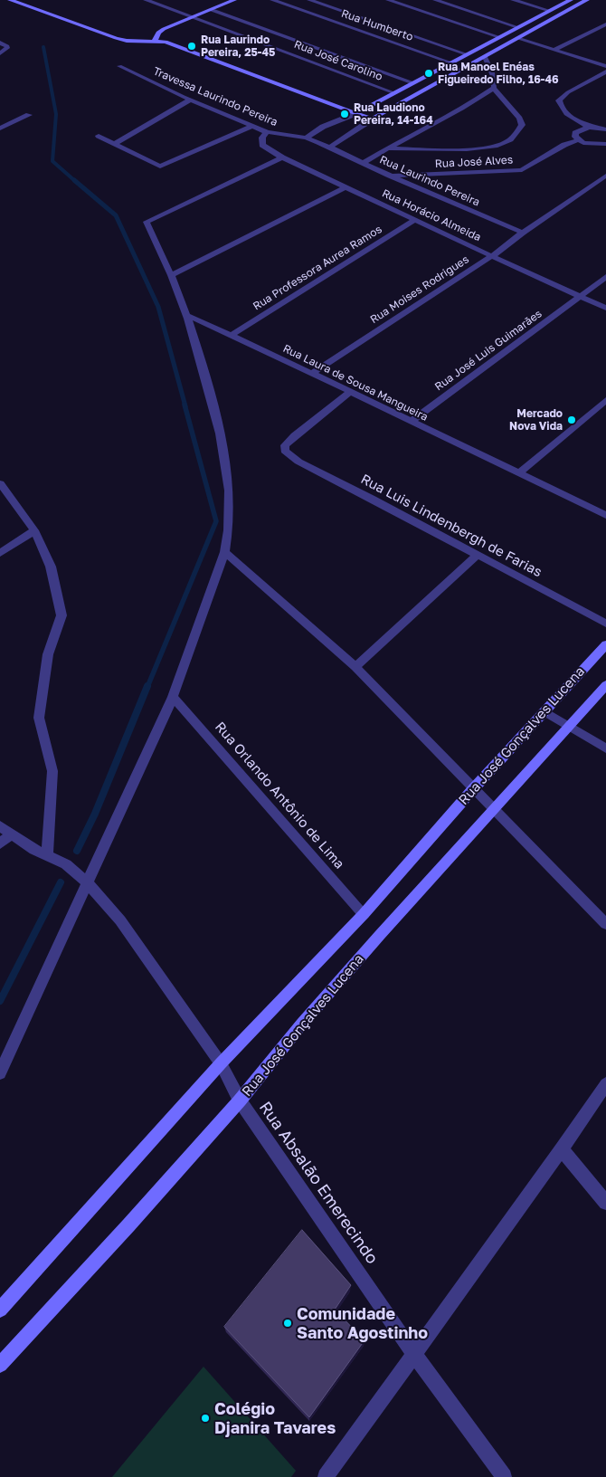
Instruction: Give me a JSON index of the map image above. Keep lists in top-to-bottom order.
{
  "streets": {
    "street": [
      "Rua Humberto",
      "Rua José Carolino",
      "Travessa Laurindo Pereira",
      "Rua José Alves",
      "Rua Laurindo Pereira",
      "Rua Horácio Almeida",
      "Rua Professora Aurea Ramos",
      "Rua Moises Rodrigues",
      "Rua José Luis Guimarães",
      "Rua Laura de Sousa Mangueira",
      "Rua Luis Lindenbergh de Farias",
      "Rua José Gonçalves Lucena",
      "Rua Orlando Antônio de Lima",
      "Rua Absalão Emerecindo"
    ]
  },
  "crossings": [
    ["Travessa Laurindo Pereira", "Rua Laurindo Pereira"],
    ["Travessa Laurindo Pereira", "Rua Horácio Almeida"],
    ["Rua José Alves", "Rua Laurindo Pereira"],
    ["Rua Laurindo Pereira", "Rua Moises Rodrigues"],
    ["Rua Horácio Almeida", "Rua Professora Aurea Ramos"],
    ["Rua Horácio Almeida", "Rua Moises Rodrigues"],
    ["Rua Horácio Almeida", "Rua José Luis Guimarães"],
    ["Rua Professora Aurea Ramos", "Rua Laura de Sousa Mangueira"],
    ["Rua Moises Rodrigues", "Rua Laura de Sousa Mangueira"],
    ["Rua José Luis Guimarães", "Rua Laura de Sousa Mangueira"],
    ["Rua Laura de Sousa Mangueira", "Rua Luis Lindenbergh de Farias"],
    ["Rua José Gonçalves Lucena", "Rua Orlando Antônio de Lima"],
    ["Rua José Gonçalves Lucena", "Rua Absalão Emerecindo"]
  ],
  "places": [
    "Rua Laurindo Pereira, 25-45",
    "Rua Manoel Enéas Figueiredo Filho, 16-46",
    "Rua Laudiono Pereira, 14-164",
    "Mercado Nova Vida",
    "Comunidade Santo Agostinho",
    "Colégio Djanira Tavares"
  ]
}
